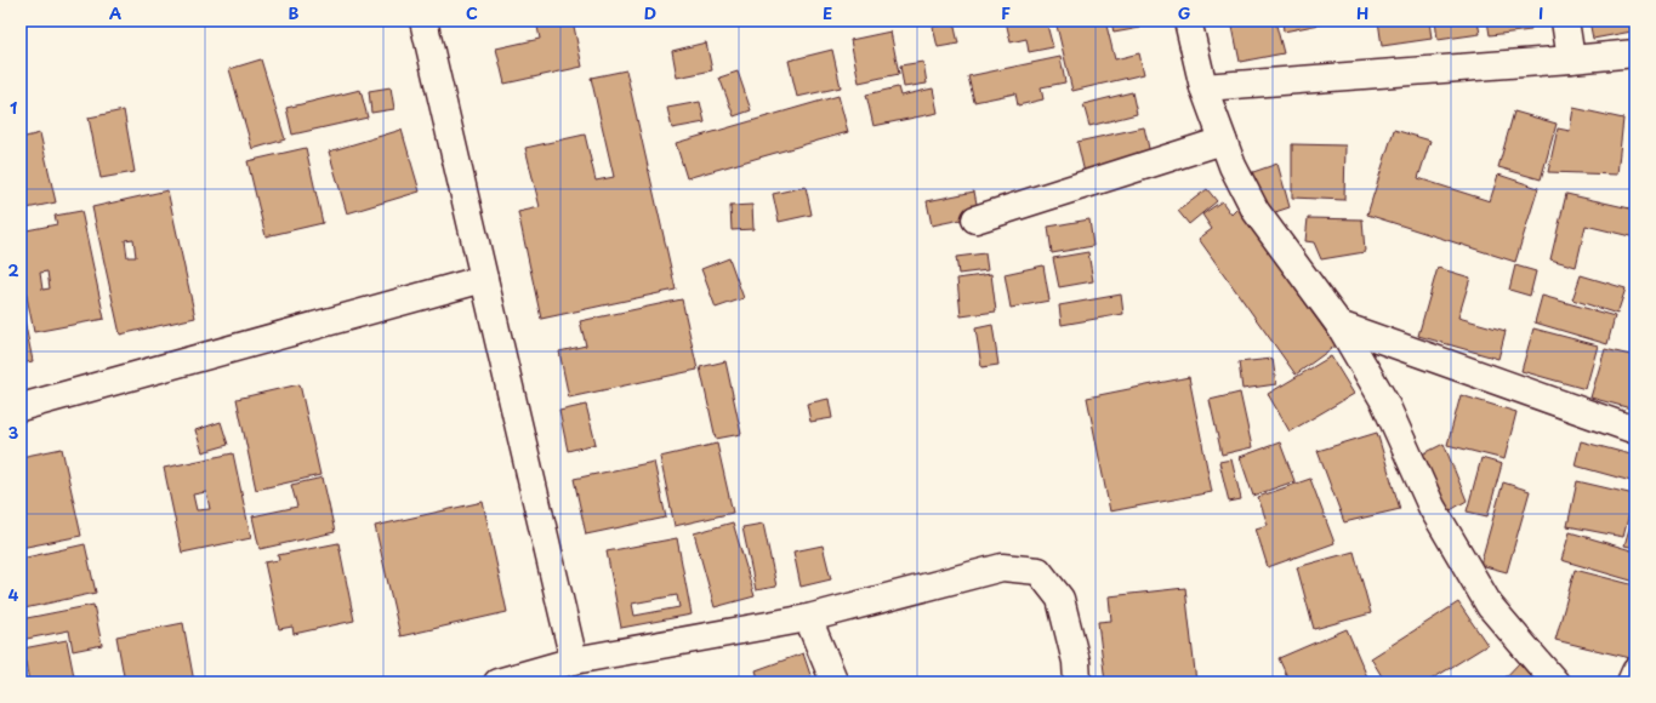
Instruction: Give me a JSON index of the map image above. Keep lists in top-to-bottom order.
{
  "grid": {
    "columns": [
      "A",
      "B",
      "C",
      "D",
      "E",
      "F",
      "G",
      "H",
      "I"
    ],
    "rows": [
      "1",
      "2",
      "3",
      "4"
    ]
  }
}
